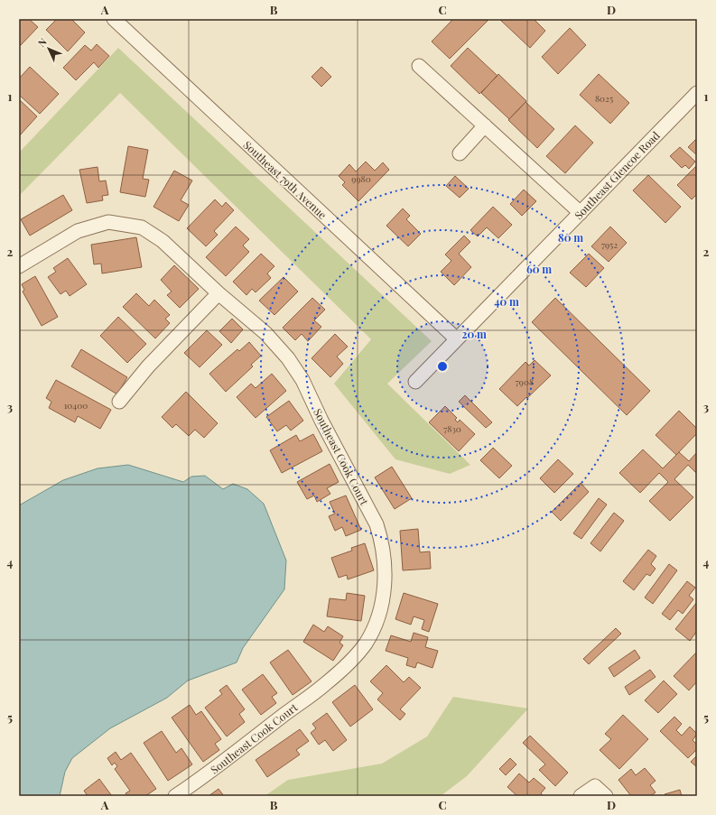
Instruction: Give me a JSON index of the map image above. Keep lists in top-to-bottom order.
{
  "streets": {
    "street": ["Southeast Glencoe Road", "Southeast 79th Avenue", "Southeast Cook Court"]
  },
  "crossings": [
    ["Southeast Glencoe Road", "Southeast 79th Avenue"]
  ],
  "house_numbers": [
    "8025",
    "9980",
    "7952",
    "7908",
    "10400",
    "7830"
  ],
  "north": "top left",
  "grid": {
    "columns": [
      "A",
      "B",
      "C",
      "D"
    ],
    "rows": [
      "1",
      "2",
      "3",
      "4",
      "5"
    ]
  },
  "rings": [
    "80 m",
    "60 m",
    "40 m",
    "20 m"
  ]
}
